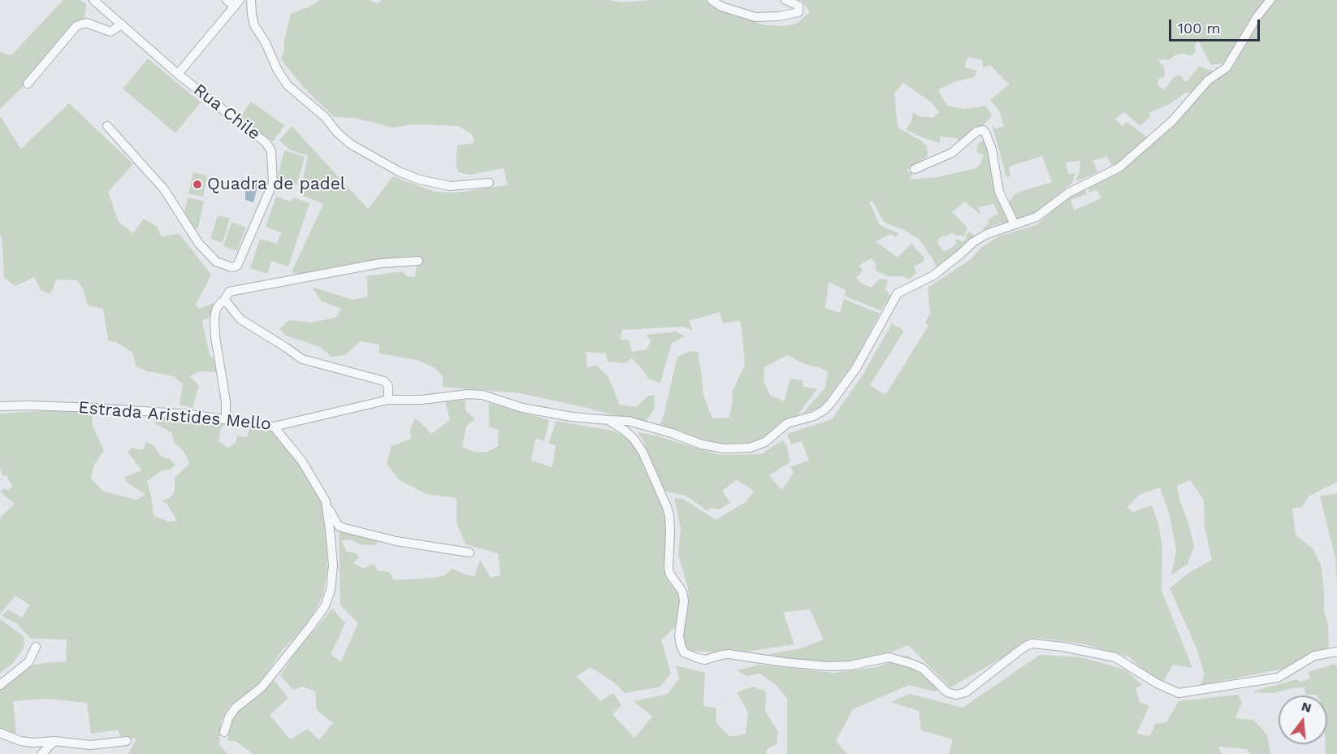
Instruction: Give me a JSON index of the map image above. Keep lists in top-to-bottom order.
{
  "streets": {
    "street": ["Rua Chile", "Estrada Aristides Mello"]
  },
  "places": ["Quadra de padel"],
  "scale_bar": "100 m",
  "north": "top"
}
